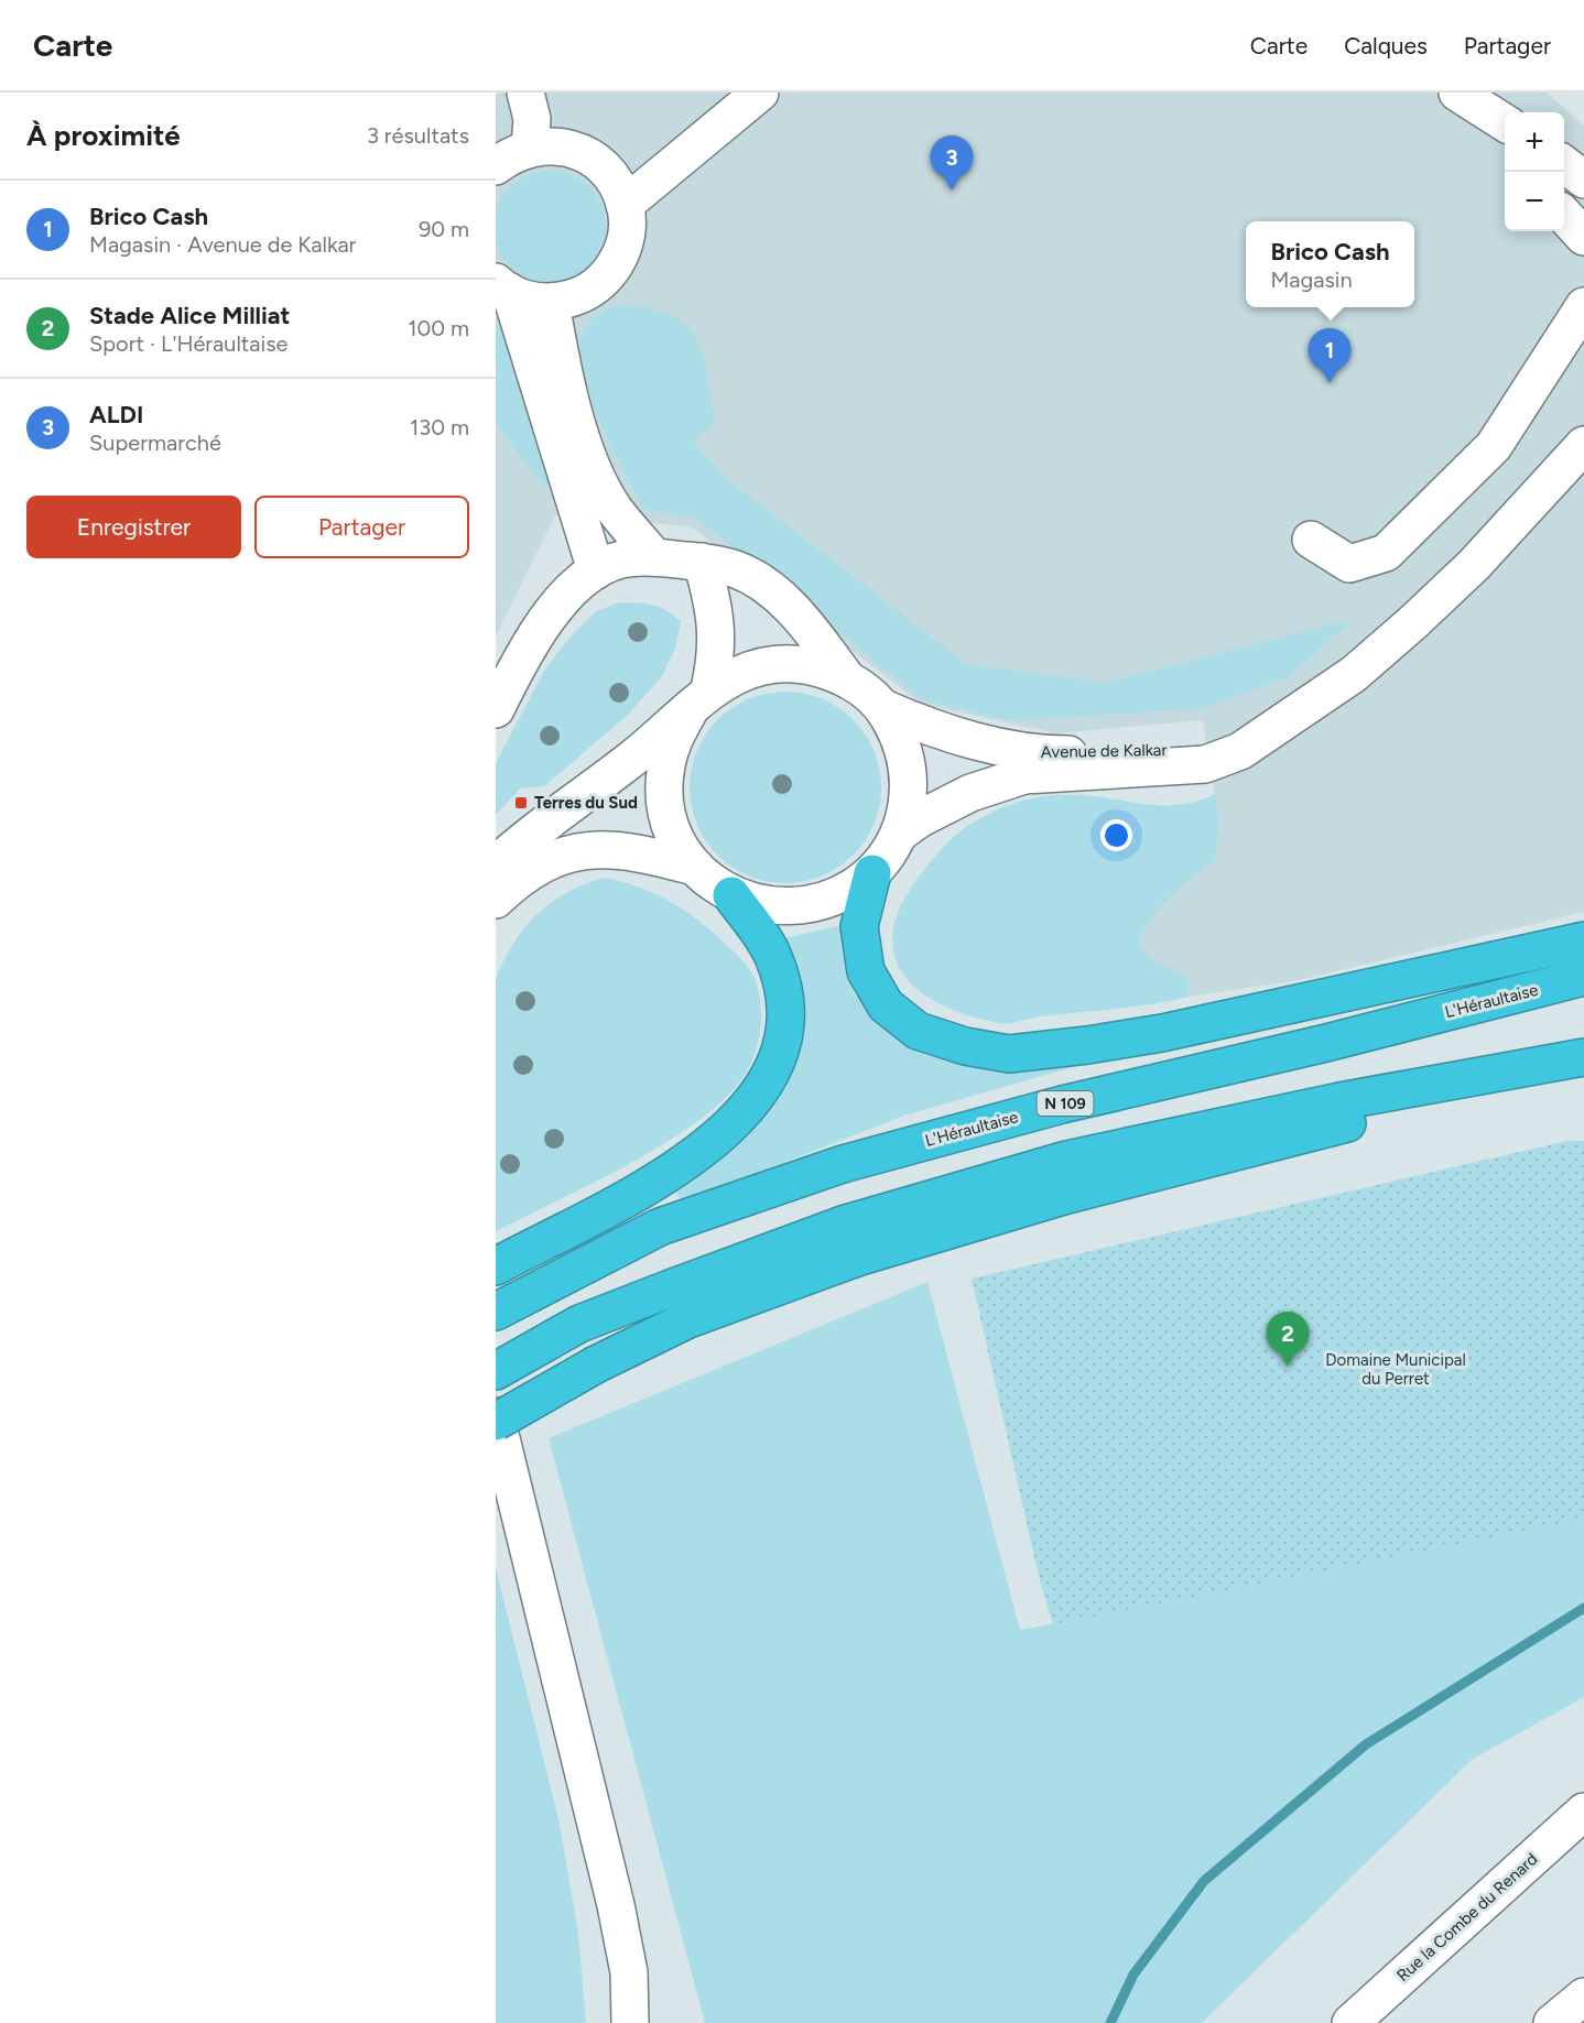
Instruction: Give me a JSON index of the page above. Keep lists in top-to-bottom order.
{
  "streets": {
    "highway": ["L'Héraultaise", "N 109"],
    "street": ["Avenue de Kalkar", "Rue la Combe du Renard"]
  },
  "parks": ["Domaine Municipal du Perret"],
  "places": {
    "transit": ["Terres du Sud"]
  },
  "page": {
    "header": "Carte",
    "nav": ["Carte", "Calques", "Partager"],
    "heading": ["À proximité", "3 résultats"],
    "map_buttons": ["+", "−"],
    "pins": ["3", "1", "2"],
    "list": [
      {
        "mark": "1",
        "name": "Brico Cash",
        "note": "Magasin · Avenue de Kalkar",
        "value": "90 m"
      },
      {
        "mark": "2",
        "name": "Stade Alice Milliat",
        "note": "Sport · L'Héraultaise",
        "value": "100 m"
      },
      {
        "mark": "3",
        "name": "ALDI",
        "note": "Supermarché",
        "value": "130 m"
      }
    ],
    "popup": ["Brico Cash", "Magasin"],
    "buttons": ["Enregistrer", "Partager"]
  }
}
